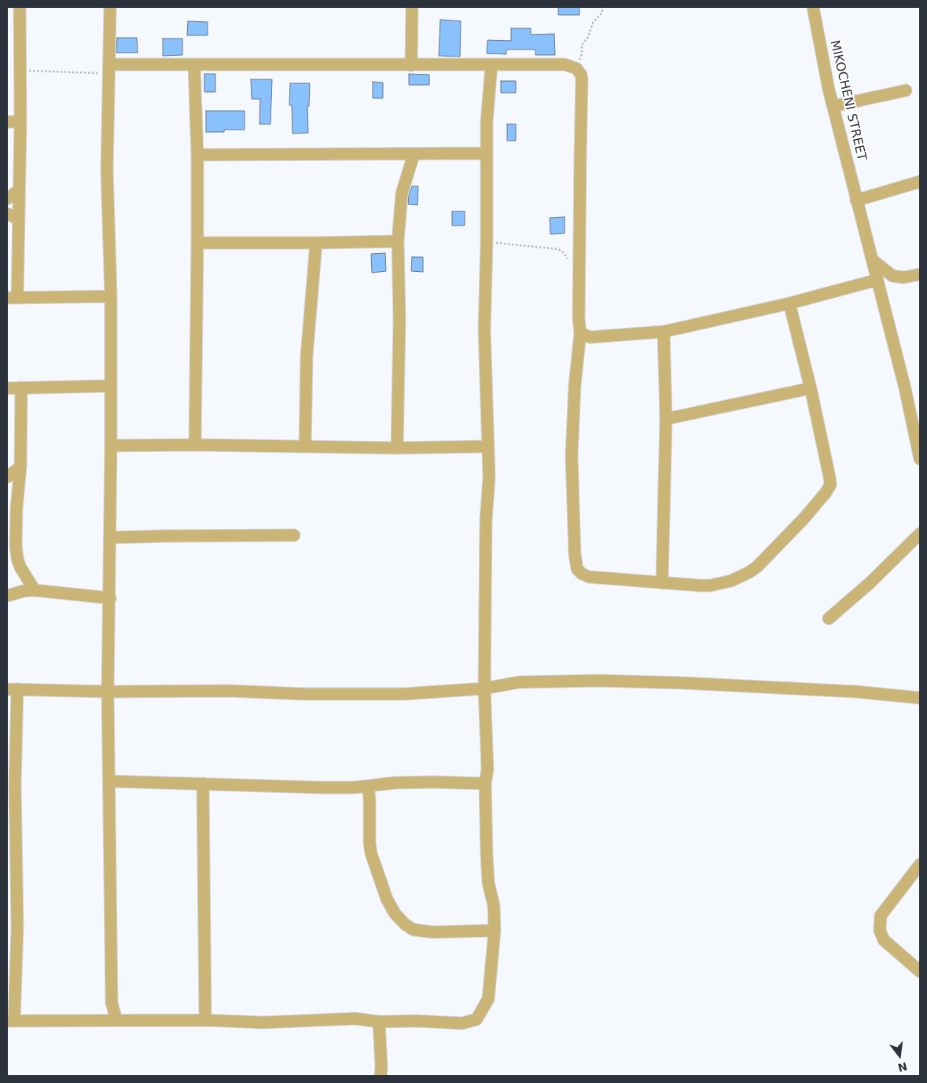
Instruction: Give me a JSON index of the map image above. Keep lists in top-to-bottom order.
{
  "streets": {
    "street": ["MIKOCHENI STREET"]
  },
  "north": "bottom"
}
